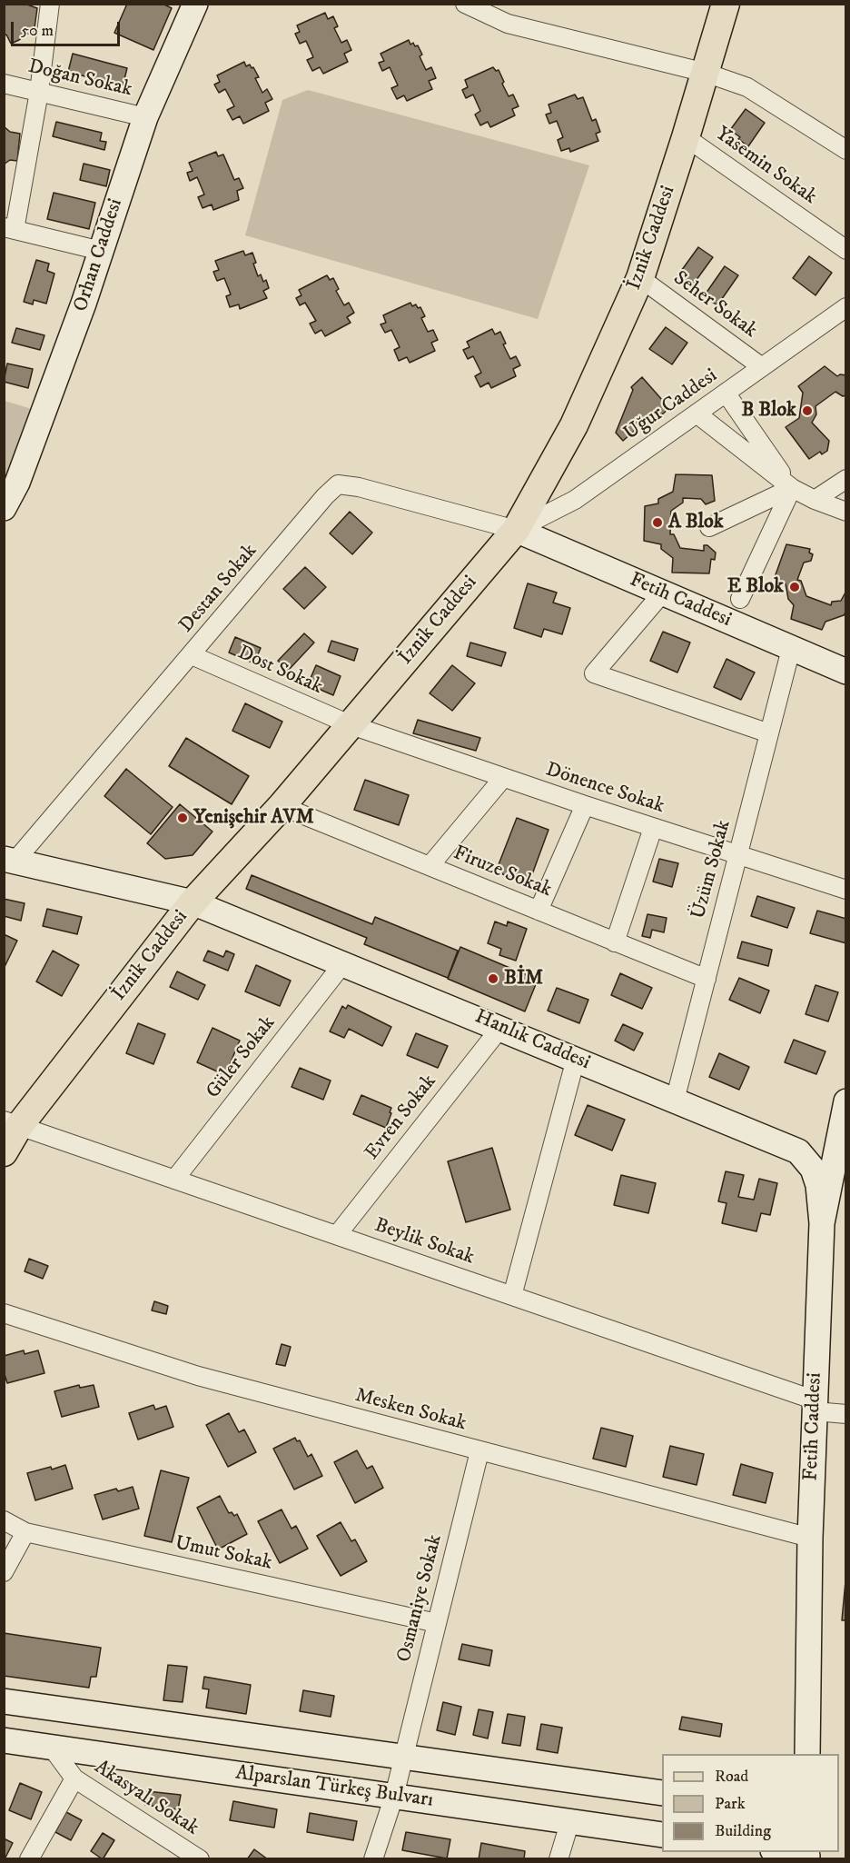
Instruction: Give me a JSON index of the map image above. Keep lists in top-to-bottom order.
{
  "streets": {
    "main road": ["İznik Caddesi"],
    "street": [
      "Doğan Sokak",
      "Yasemin Sokak",
      "Orhan Caddesi",
      "Seher Sokak",
      "Uğur Caddesi",
      "Destan Sokak",
      "Fetih Caddesi",
      "Dost Sokak",
      "Dönence Sokak",
      "Üzüm Sokak",
      "Firuze Sokak",
      "Hanlık Caddesi",
      "Güler Sokak",
      "Evren Sokak",
      "Beylik Sokak",
      "Mesken Sokak",
      "Umut Sokak",
      "Osmaniye Sokak",
      "Alparslan Türkeş Bulvarı",
      "Akasyalı Sokak"
    ]
  },
  "crossings": [
    ["Doğan Sokak", "Orhan Caddesi"],
    ["Yasemin Sokak", "İznik Caddesi"],
    ["İznik Caddesi", "Seher Sokak"],
    ["İznik Caddesi", "Uğur Caddesi"],
    ["İznik Caddesi", "Destan Sokak"],
    ["İznik Caddesi", "Fetih Caddesi"],
    ["İznik Caddesi", "Dost Sokak"],
    ["İznik Caddesi", "Dönence Sokak"],
    ["İznik Caddesi", "Firuze Sokak"],
    ["İznik Caddesi", "Hanlık Caddesi"],
    ["İznik Caddesi", "Beylik Sokak"],
    ["Seher Sokak", "Uğur Caddesi"],
    ["Uğur Caddesi", "Destan Sokak"],
    ["Uğur Caddesi", "Fetih Caddesi"],
    ["Destan Sokak", "Fetih Caddesi"],
    ["Destan Sokak", "Dost Sokak"],
    ["Destan Sokak", "Hanlık Caddesi"],
    ["Fetih Caddesi", "Üzüm Sokak"],
    ["Fetih Caddesi", "Hanlık Caddesi"],
    ["Fetih Caddesi", "Beylik Sokak"],
    ["Fetih Caddesi", "Mesken Sokak"],
    ["Dost Sokak", "Dönence Sokak"],
    ["Dönence Sokak", "Üzüm Sokak"],
    ["Üzüm Sokak", "Firuze Sokak"],
    ["Üzüm Sokak", "Hanlık Caddesi"],
    ["Hanlık Caddesi", "Güler Sokak"],
    ["Hanlık Caddesi", "Evren Sokak"],
    ["Güler Sokak", "Beylik Sokak"],
    ["Evren Sokak", "Beylik Sokak"],
    ["Mesken Sokak", "Osmaniye Sokak"],
    ["Umut Sokak", "Osmaniye Sokak"],
    ["Osmaniye Sokak", "Alparslan Türkeş Bulvarı"],
    ["Alparslan Türkeş Bulvarı", "Akasyalı Sokak"]
  ],
  "places": [
    "B Blok",
    "A Blok",
    "E Blok",
    "Yenişehir AVM",
    "BİM"
  ],
  "legend": ["Road", "Park", "Building"],
  "scale_bar": "50 m"
}
